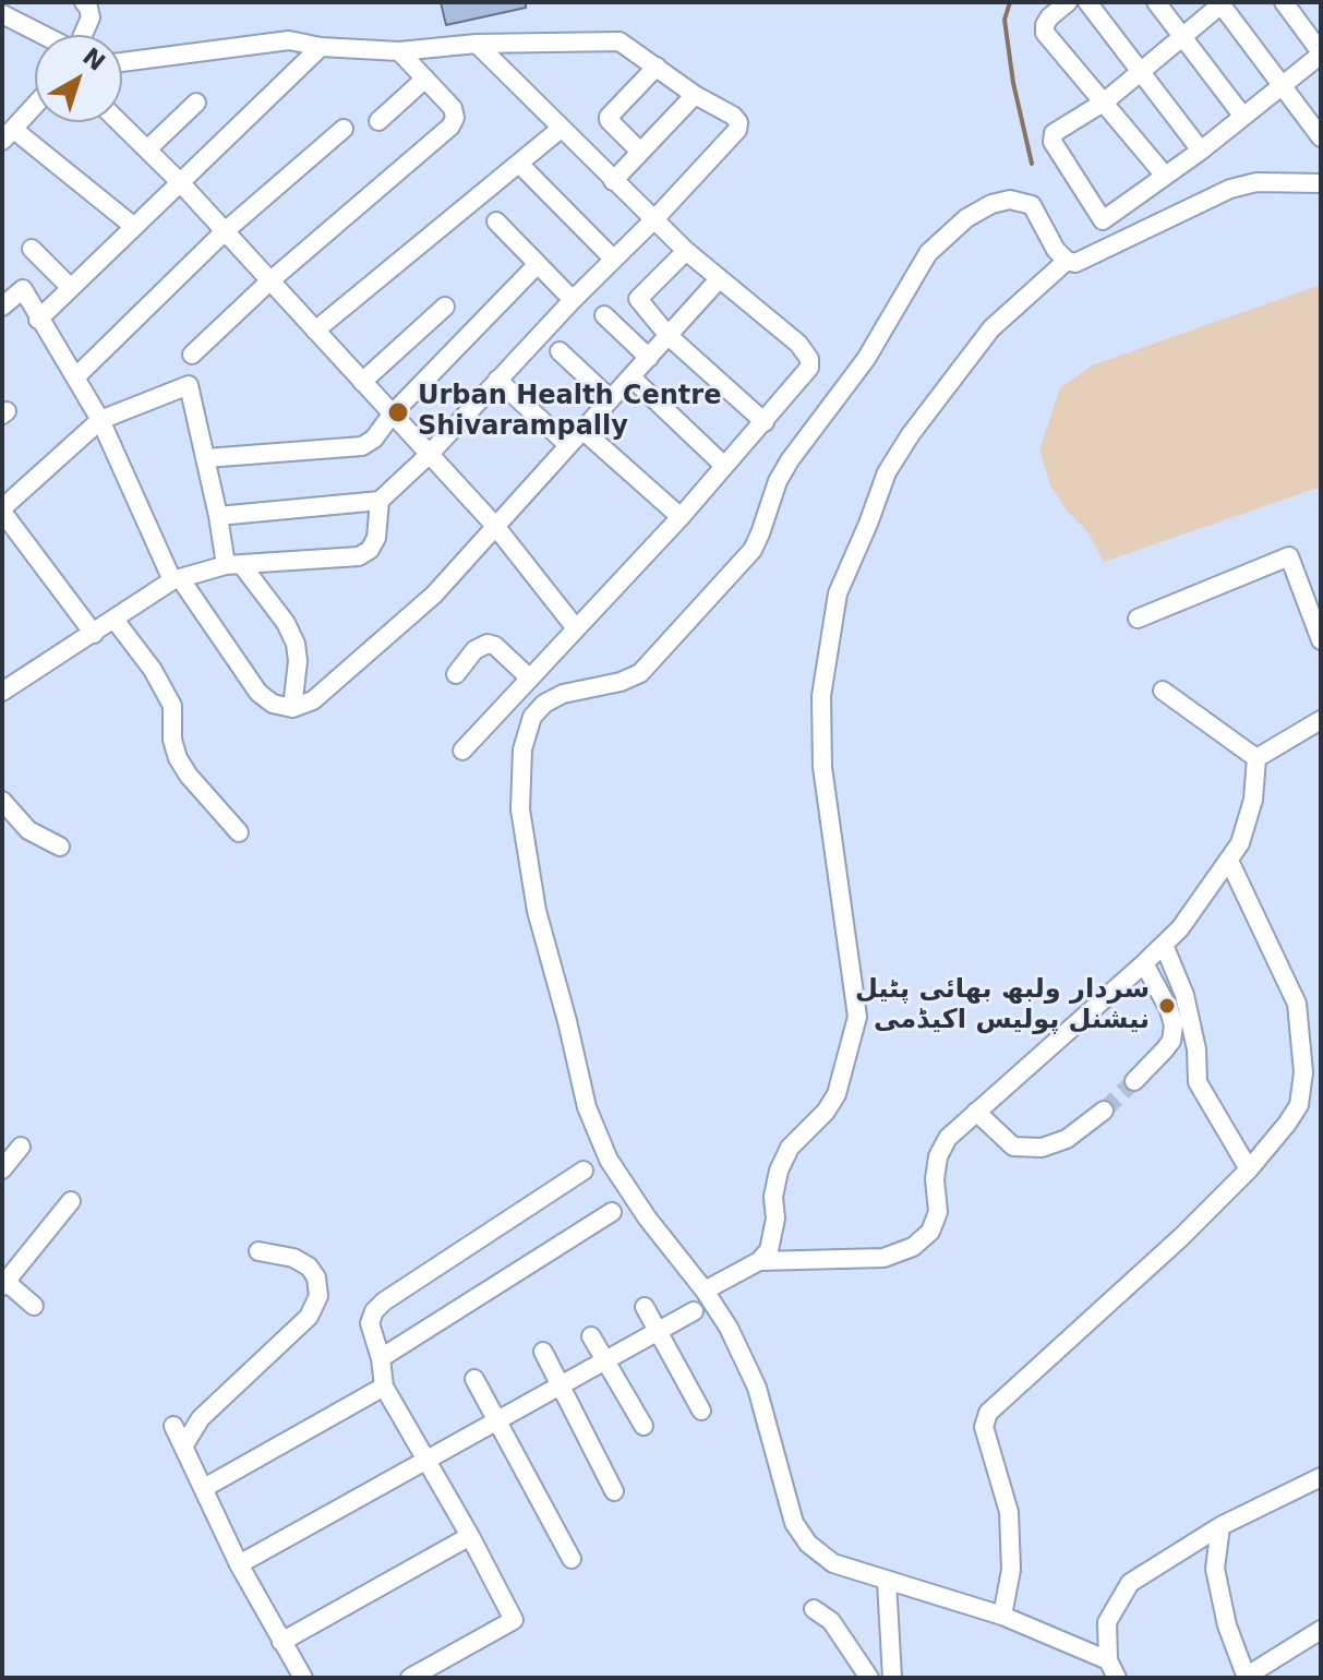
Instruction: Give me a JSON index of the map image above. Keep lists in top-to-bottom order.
{
  "places": ["Urban Health Centre Shivarampally", "سردار ولبھ بھائی پٹیل نیشنل پولیس اکیڈمی"],
  "north": "top right"
}
